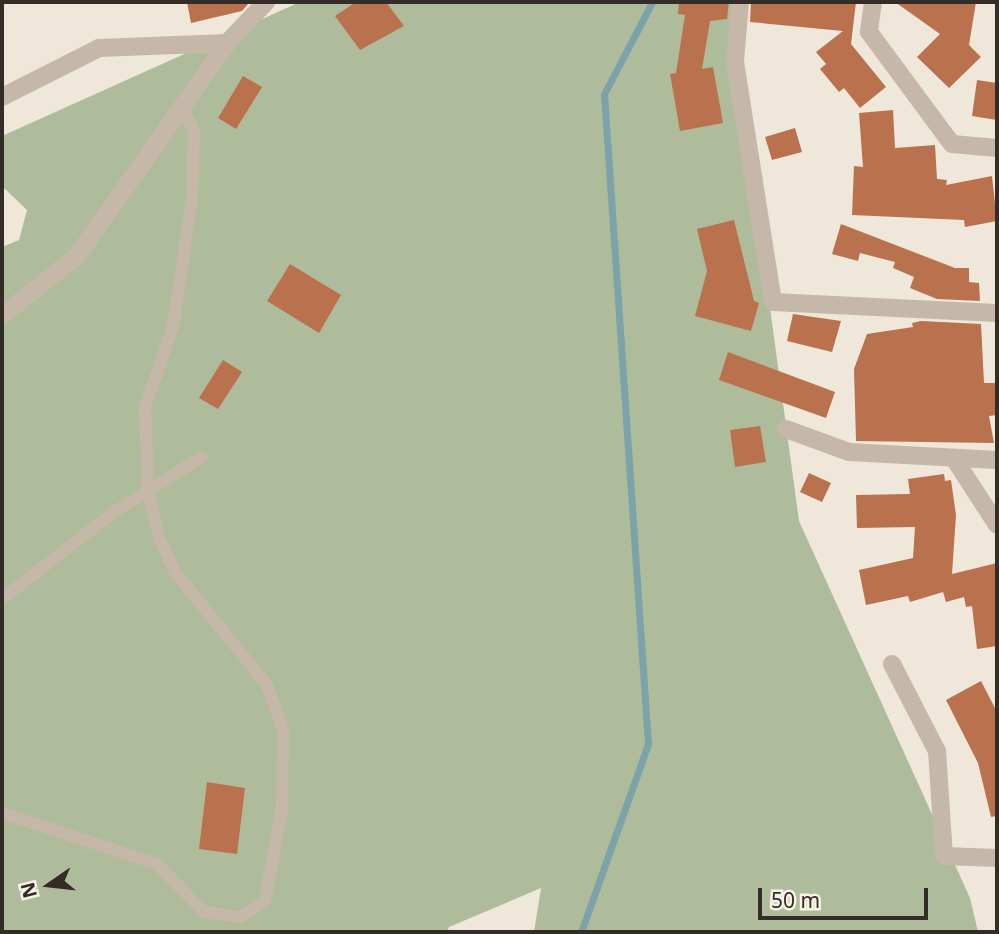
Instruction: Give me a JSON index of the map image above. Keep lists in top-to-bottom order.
{
  "scale_bar": "50 m",
  "north": "left"
}
